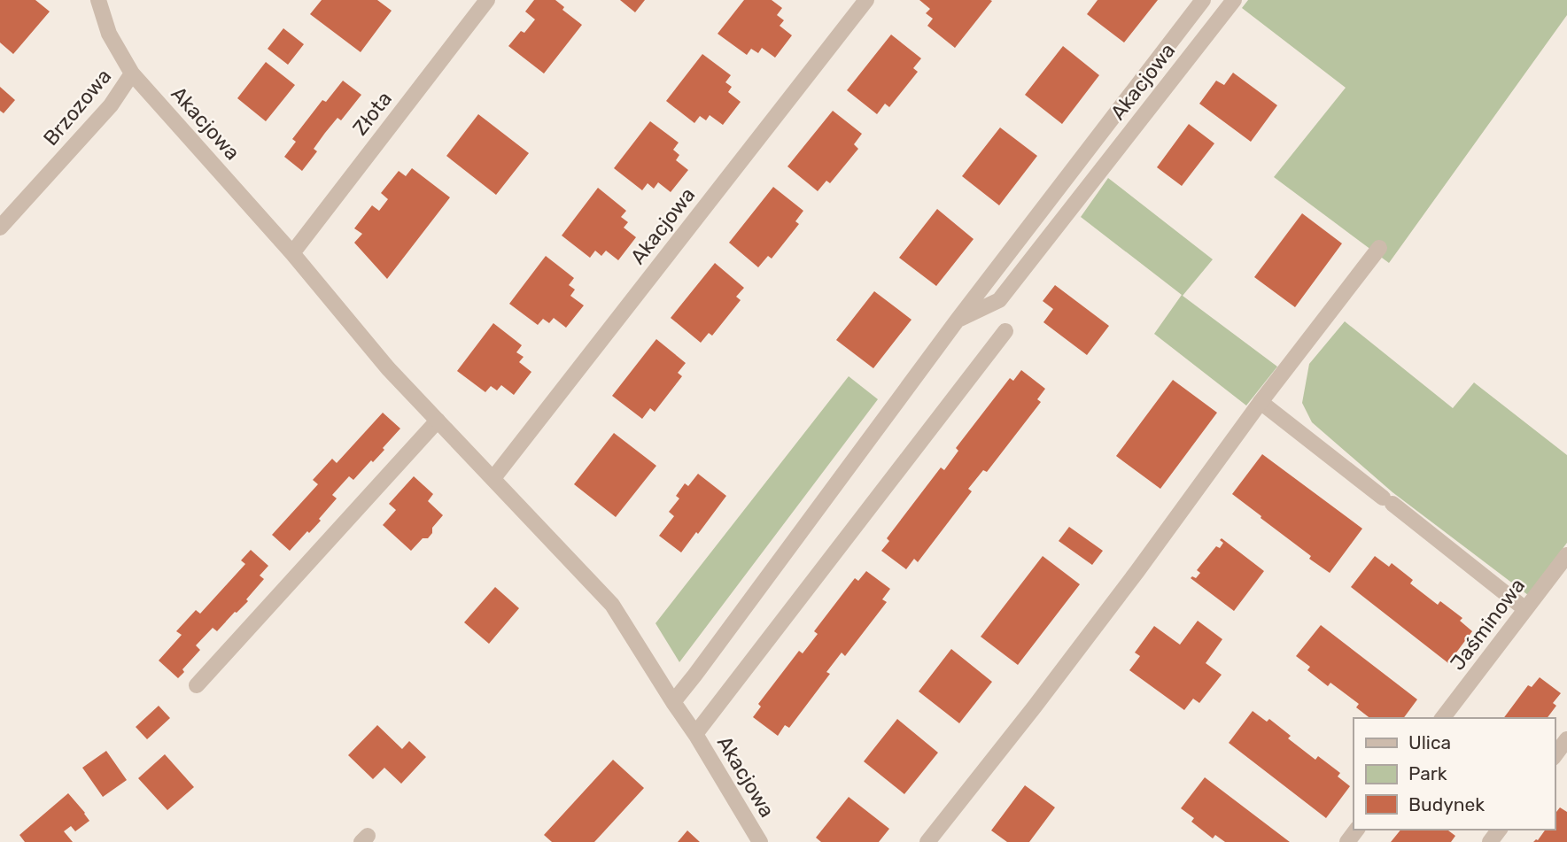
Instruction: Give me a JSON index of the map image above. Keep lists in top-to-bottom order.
{
  "streets": {
    "street": [
      "Akacjowa",
      "Brzozowa",
      "Złota",
      "Jaśminowa"
    ]
  },
  "crossings": [
    ["Akacjowa", "Brzozowa"],
    ["Akacjowa", "Złota"]
  ],
  "legend": ["Ulica", "Park", "Budynek"]
}
